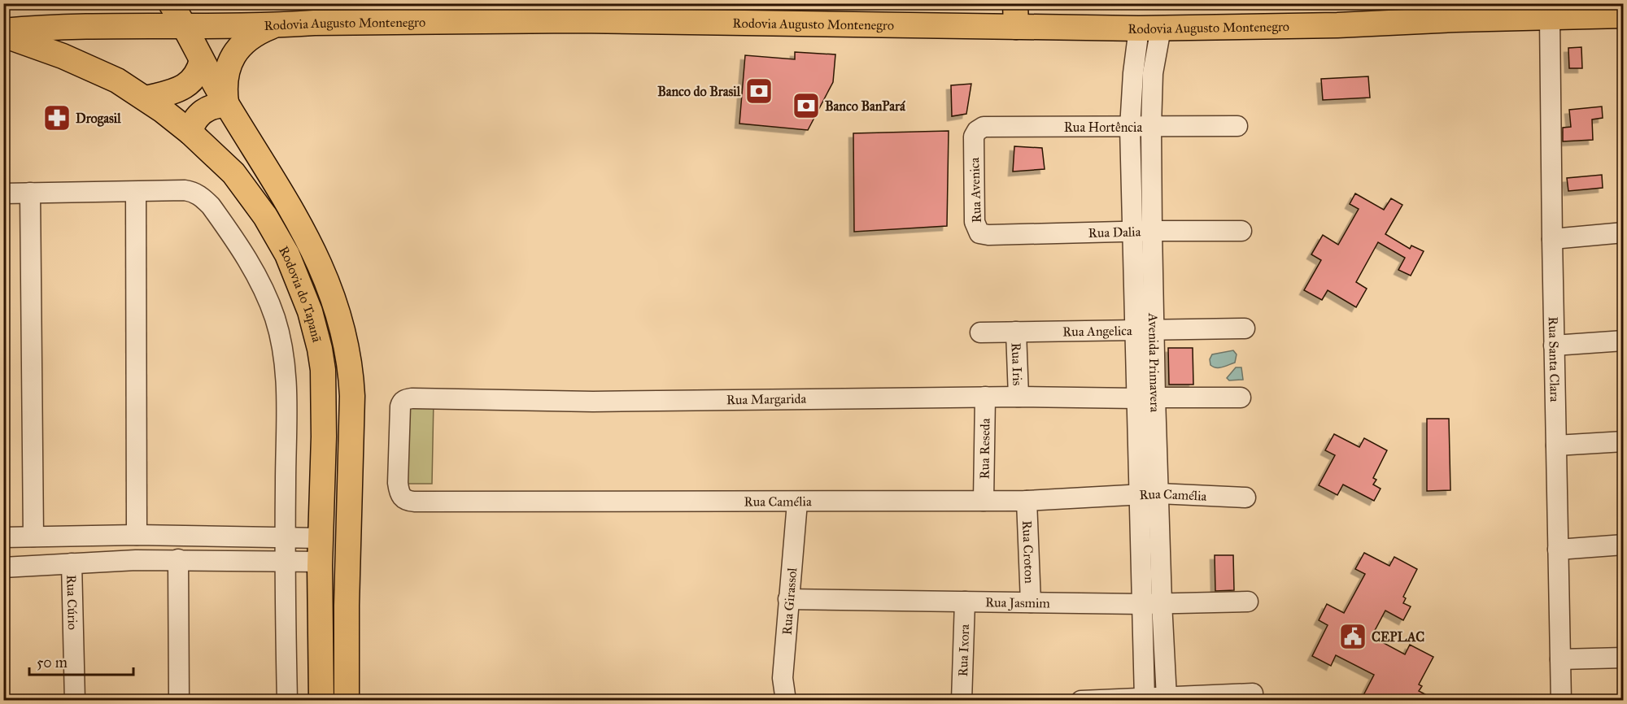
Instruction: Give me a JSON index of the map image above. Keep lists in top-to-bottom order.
{
  "streets": {
    "main road": ["Rodovia Augusto Montenegro", "Rodovia do Tapanã"],
    "street": [
      "Rua Hortência",
      "Rua Avenica",
      "Rua Dalia",
      "Rua Angelica",
      "Rua Santa Clara",
      "Avenida Primavera",
      "Rua Iris",
      "Rua Margarida",
      "Rua Reseda",
      "Rua Camélia",
      "Rua Croton",
      "Rua Girassol",
      "Rua Cúrio",
      "Rua Jasmim",
      "Rua Ixora"
    ]
  },
  "crossings": [
    ["Rodovia Augusto Montenegro", "Rodovia do Tapanã"],
    ["Rodovia Augusto Montenegro", "Rua Santa Clara"],
    ["Rodovia Augusto Montenegro", "Avenida Primavera"],
    ["Rua Hortência", "Rua Avenica"],
    ["Rua Hortência", "Avenida Primavera"],
    ["Rua Avenica", "Rua Dalia"],
    ["Rua Dalia", "Avenida Primavera"],
    ["Rua Angelica", "Avenida Primavera"],
    ["Rua Angelica", "Rua Iris"],
    ["Avenida Primavera", "Rua Margarida"],
    ["Avenida Primavera", "Rua Camélia"],
    ["Avenida Primavera", "Rua Jasmim"],
    ["Rua Iris", "Rua Margarida"],
    ["Rua Margarida", "Rua Reseda"],
    ["Rua Margarida", "Rua Camélia"],
    ["Rua Reseda", "Rua Camélia"],
    ["Rua Camélia", "Rua Croton"],
    ["Rua Camélia", "Rua Girassol"],
    ["Rua Croton", "Rua Jasmim"],
    ["Rua Girassol", "Rua Jasmim"],
    ["Rua Jasmim", "Rua Ixora"]
  ],
  "places": {
    "bank": ["Banco do Brasil", "Banco BanPará"],
    "pharmacy": ["Drogasil"],
    "public building": ["CEPLAC"]
  },
  "scale_bar": "50 m"
}
